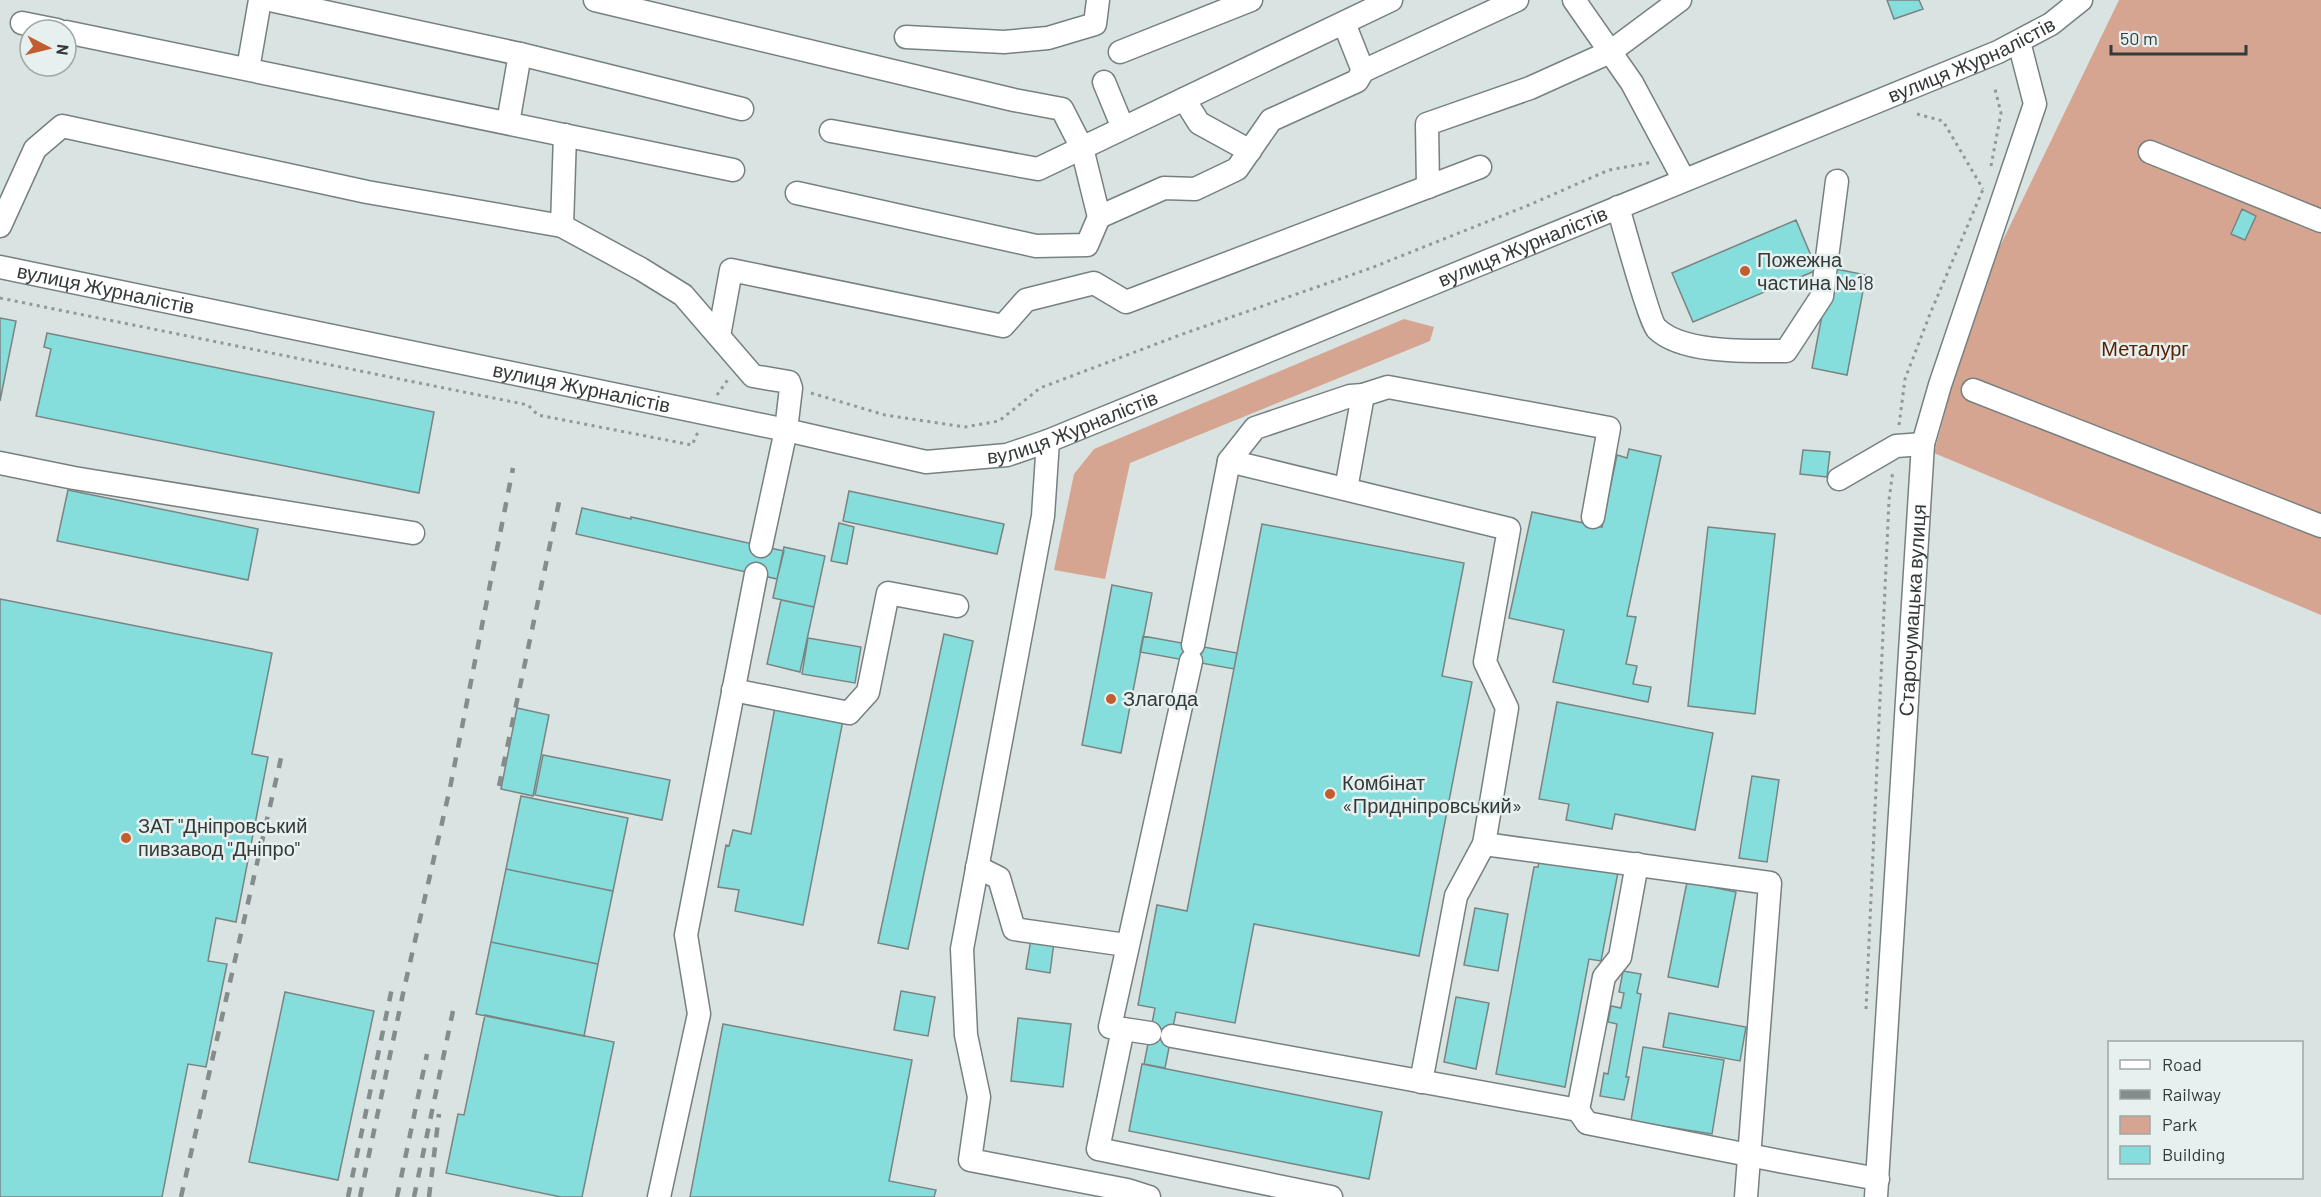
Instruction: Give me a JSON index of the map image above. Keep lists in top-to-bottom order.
{
  "streets": {
    "street": ["вулиця Журналістів", "Старочумацька вулиця"]
  },
  "crossings": [
    ["вулиця Журналістів", "Старочумацька вулиця"]
  ],
  "parks": ["Металург"],
  "places": [
    "Пожежна частина №18",
    "Злагода",
    "Комбінат «Придніпровський»",
    "ЗАТ \"Дніпровський пивзавод \"Дніпро\""
  ],
  "legend": [
    "Road",
    "Railway",
    "Park",
    "Building"
  ],
  "scale_bar": "50 m",
  "north": "right"
}
